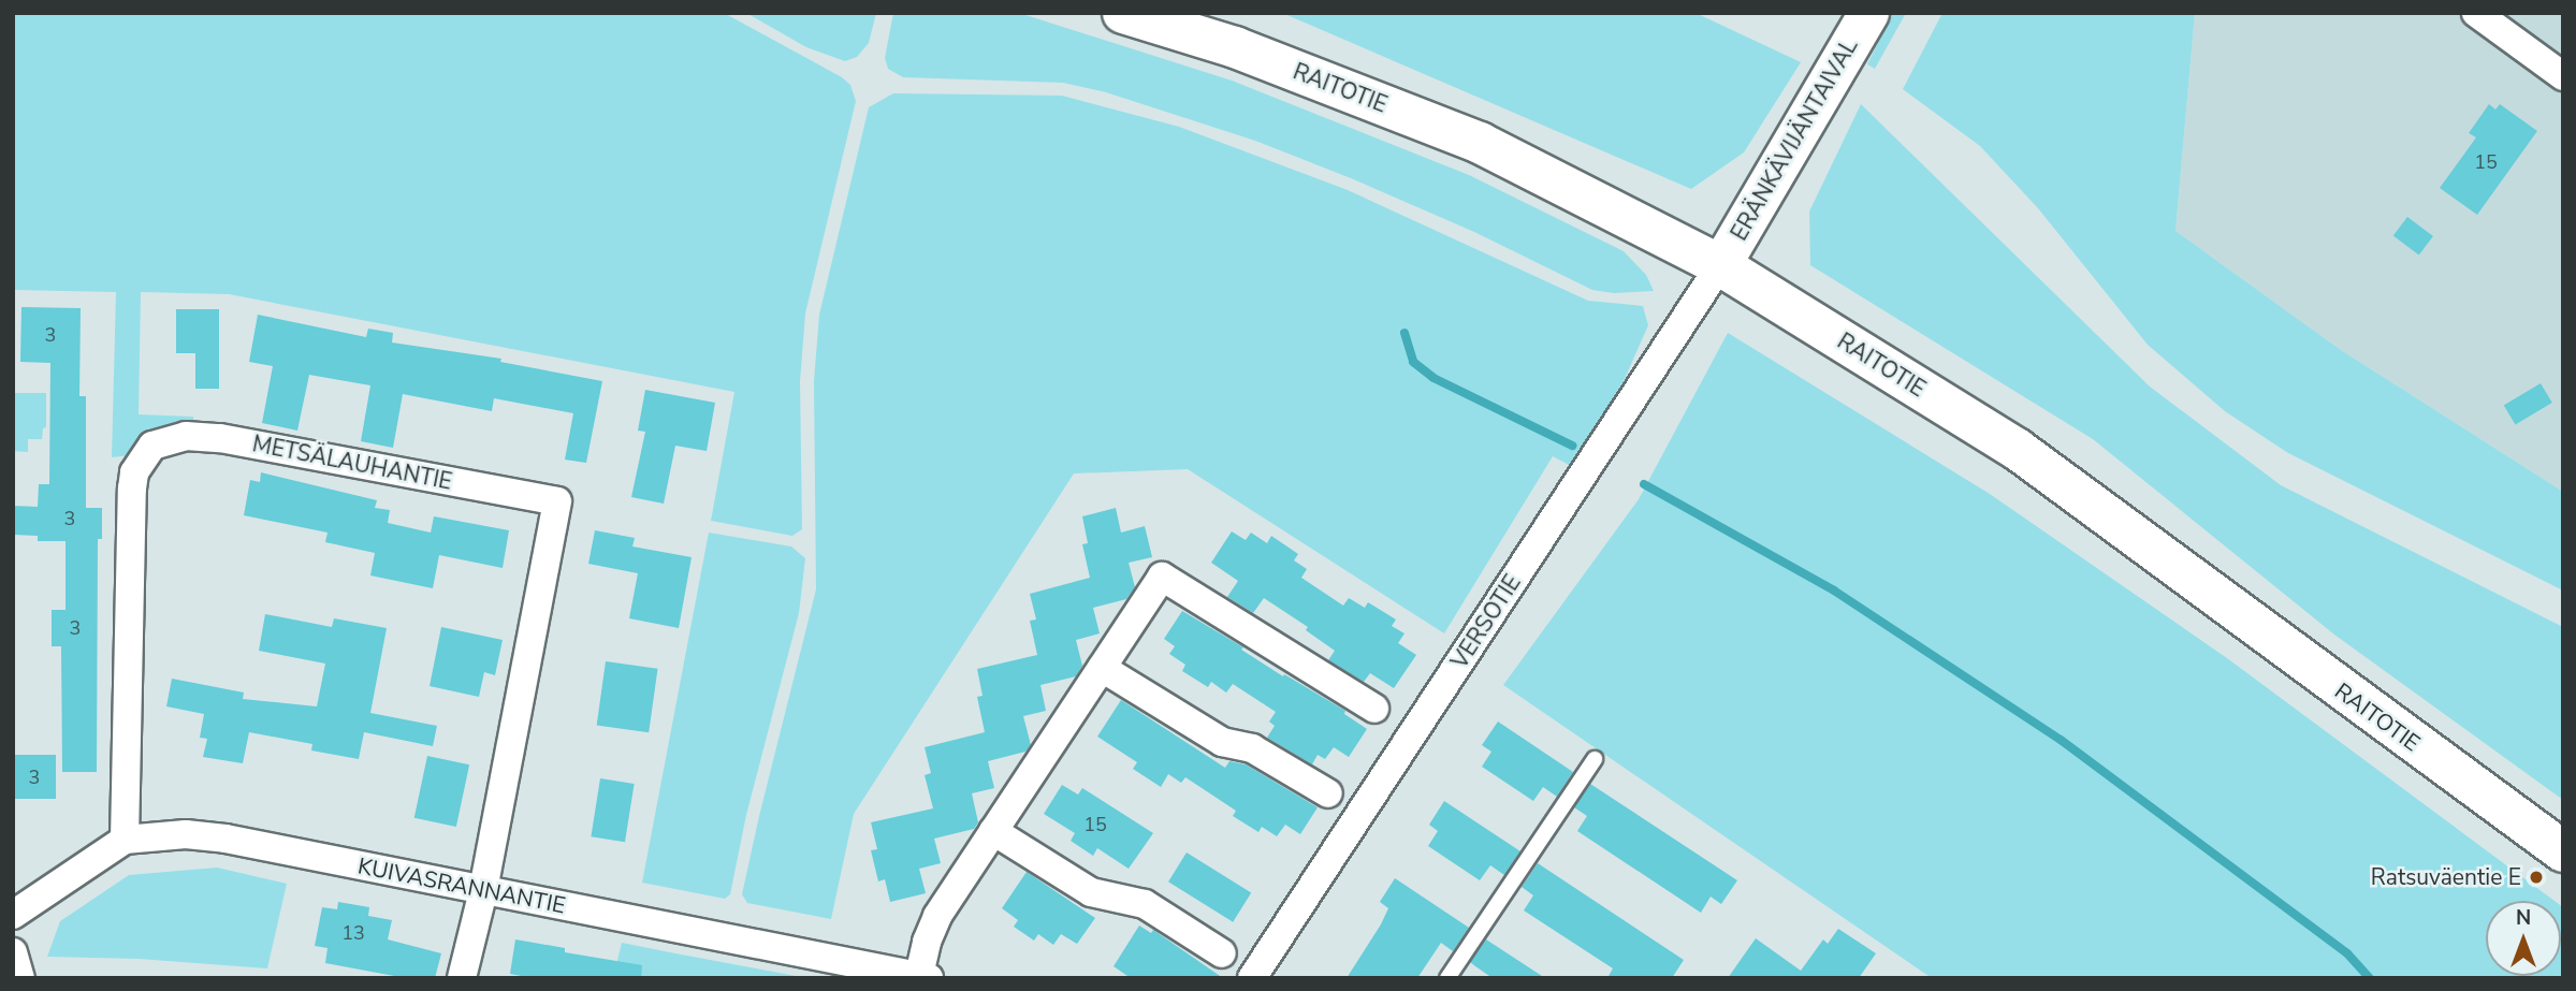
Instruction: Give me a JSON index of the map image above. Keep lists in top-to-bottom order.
{
  "streets": {
    "main road": ["RAITOTIE"],
    "street": [
      "ERÄNKÄVIJÄNTAIVAL",
      "METSÄLAUHANTIE",
      "VERSOTIE",
      "KUIVASRANNANTIE"
    ]
  },
  "crossings": [
    ["RAITOTIE", "ERÄNKÄVIJÄNTAIVAL"],
    ["RAITOTIE", "VERSOTIE"],
    ["ERÄNKÄVIJÄNTAIVAL", "VERSOTIE"],
    ["METSÄLAUHANTIE", "KUIVASRANNANTIE"]
  ],
  "places": ["Ratsuväentie E"],
  "house_numbers": [
    "15",
    "3",
    "3",
    "3",
    "3",
    "15",
    "13"
  ],
  "north": "top"
}
